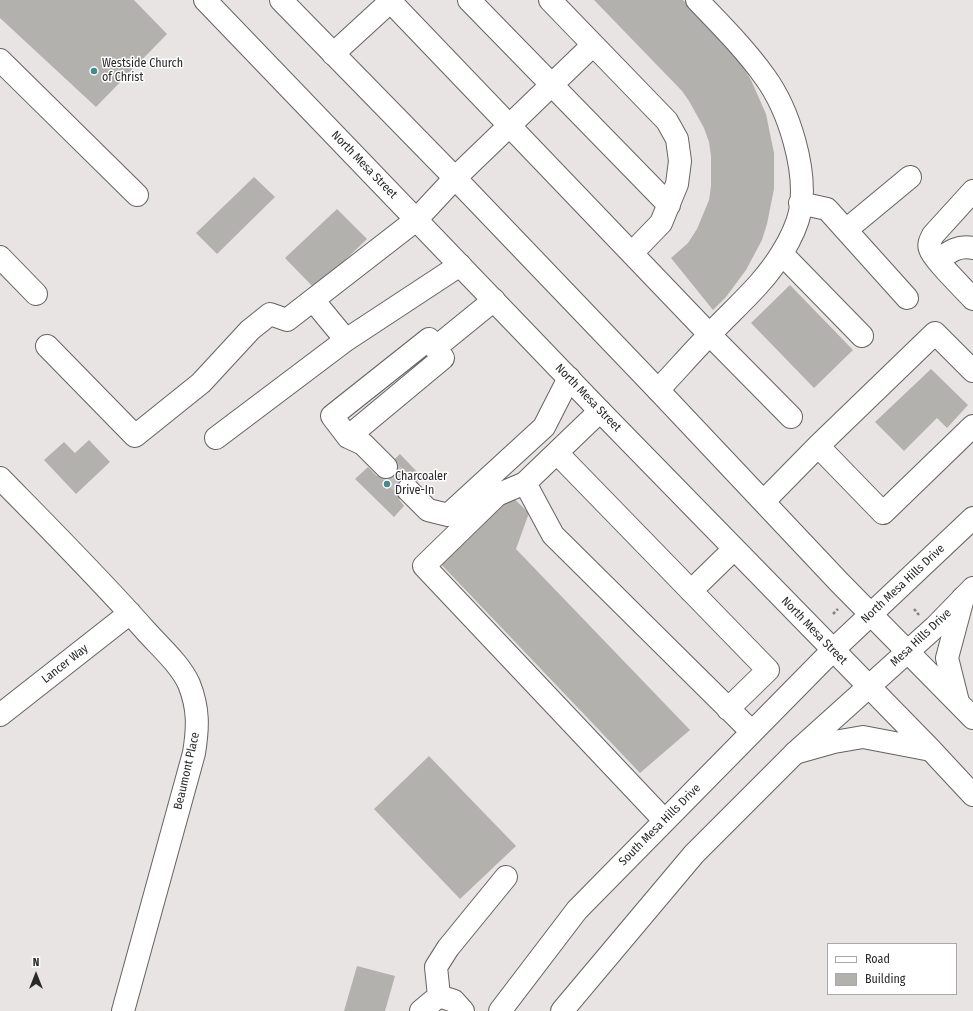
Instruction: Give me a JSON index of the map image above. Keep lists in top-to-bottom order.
{
  "streets": {
    "main road": [
      "North Mesa Street",
      "North Mesa Hills Drive",
      "Mesa Hills Drive",
      "Lancer Way",
      "Beaumont Place",
      "South Mesa Hills Drive"
    ]
  },
  "crossings": [
    ["North Mesa Street", "North Mesa Hills Drive"],
    ["North Mesa Street", "Mesa Hills Drive"],
    ["North Mesa Street", "South Mesa Hills Drive"],
    ["North Mesa Hills Drive", "South Mesa Hills Drive"],
    ["Lancer Way", "Beaumont Place"]
  ],
  "places": ["Westside Church of Christ", "Charcoaler Drive-In"],
  "legend": ["Road", "Building"],
  "north": "top"
}
